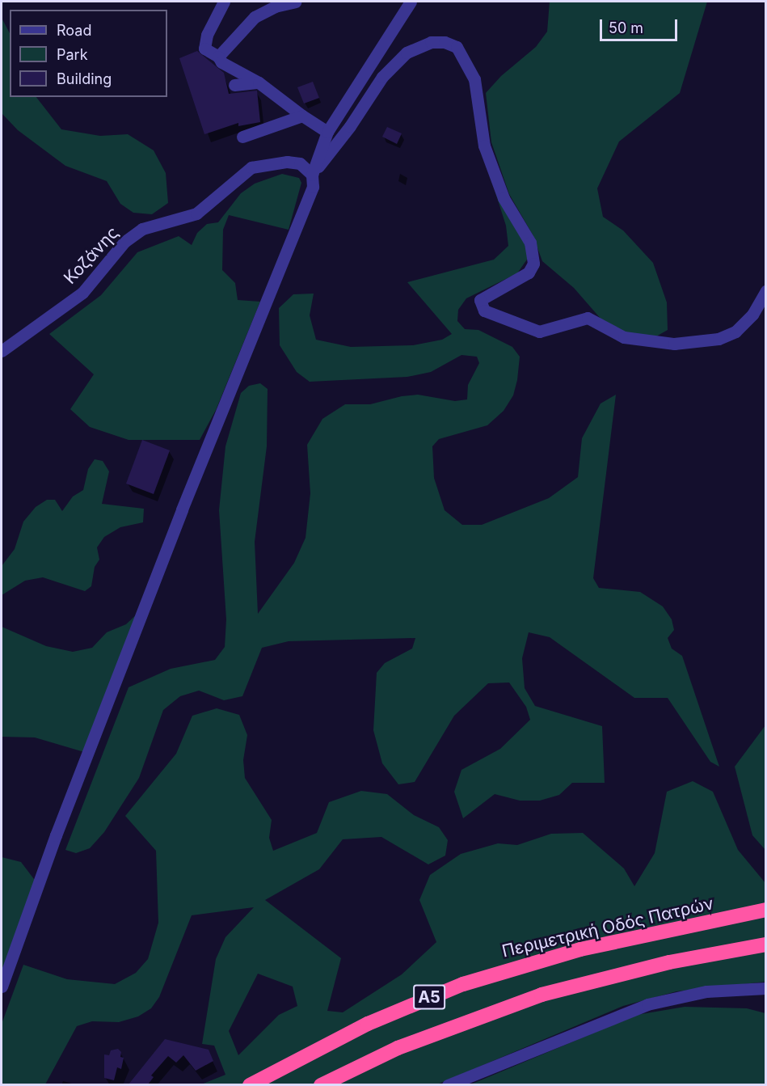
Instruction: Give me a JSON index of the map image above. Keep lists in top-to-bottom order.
{
  "streets": {
    "highway": ["Περιμετρική Οδός Πατρών", "Α5"],
    "street": ["Κοζάνης"]
  },
  "legend": ["Road", "Park", "Building"],
  "scale_bar": "50 m"
}
